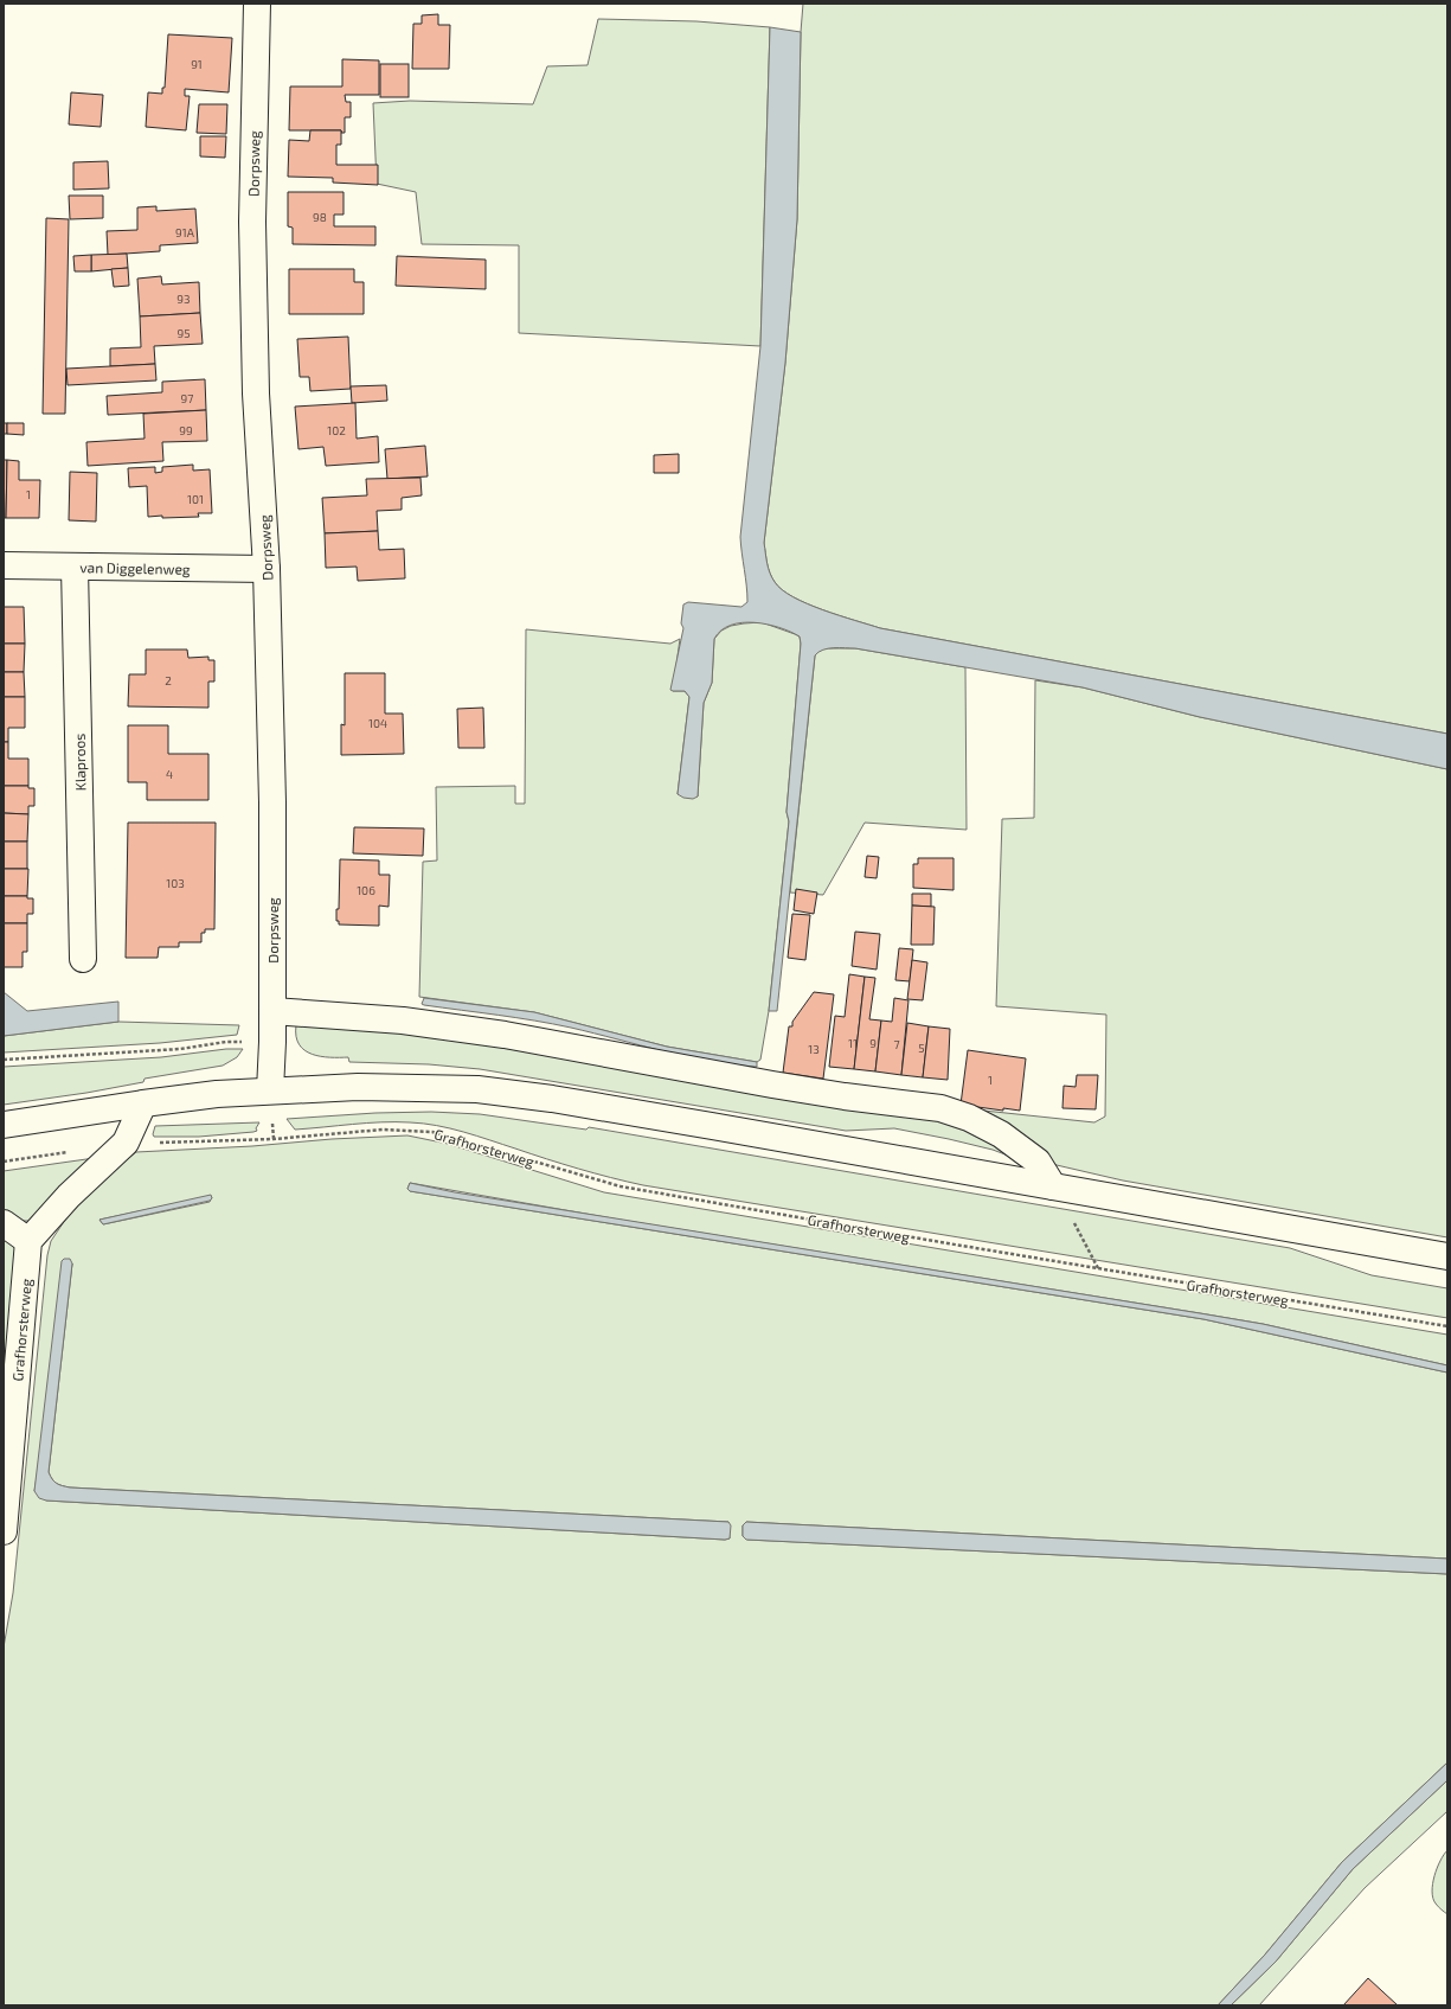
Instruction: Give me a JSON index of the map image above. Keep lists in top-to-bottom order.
{
  "streets": {
    "street": [
      "Dorpsweg",
      "van Diggelenweg",
      "Klaproos",
      "Grafhorsterweg"
    ]
  },
  "crossings": [
    ["Dorpsweg", "van Diggelenweg"],
    ["van Diggelenweg", "Klaproos"]
  ],
  "house_numbers": [
    "91",
    "98",
    "91A",
    "93",
    "95",
    "97",
    "99",
    "102",
    "1",
    "101",
    "2",
    "104",
    "4",
    "103",
    "106",
    "11",
    "9",
    "7",
    "5",
    "13",
    "1"
  ]
}
